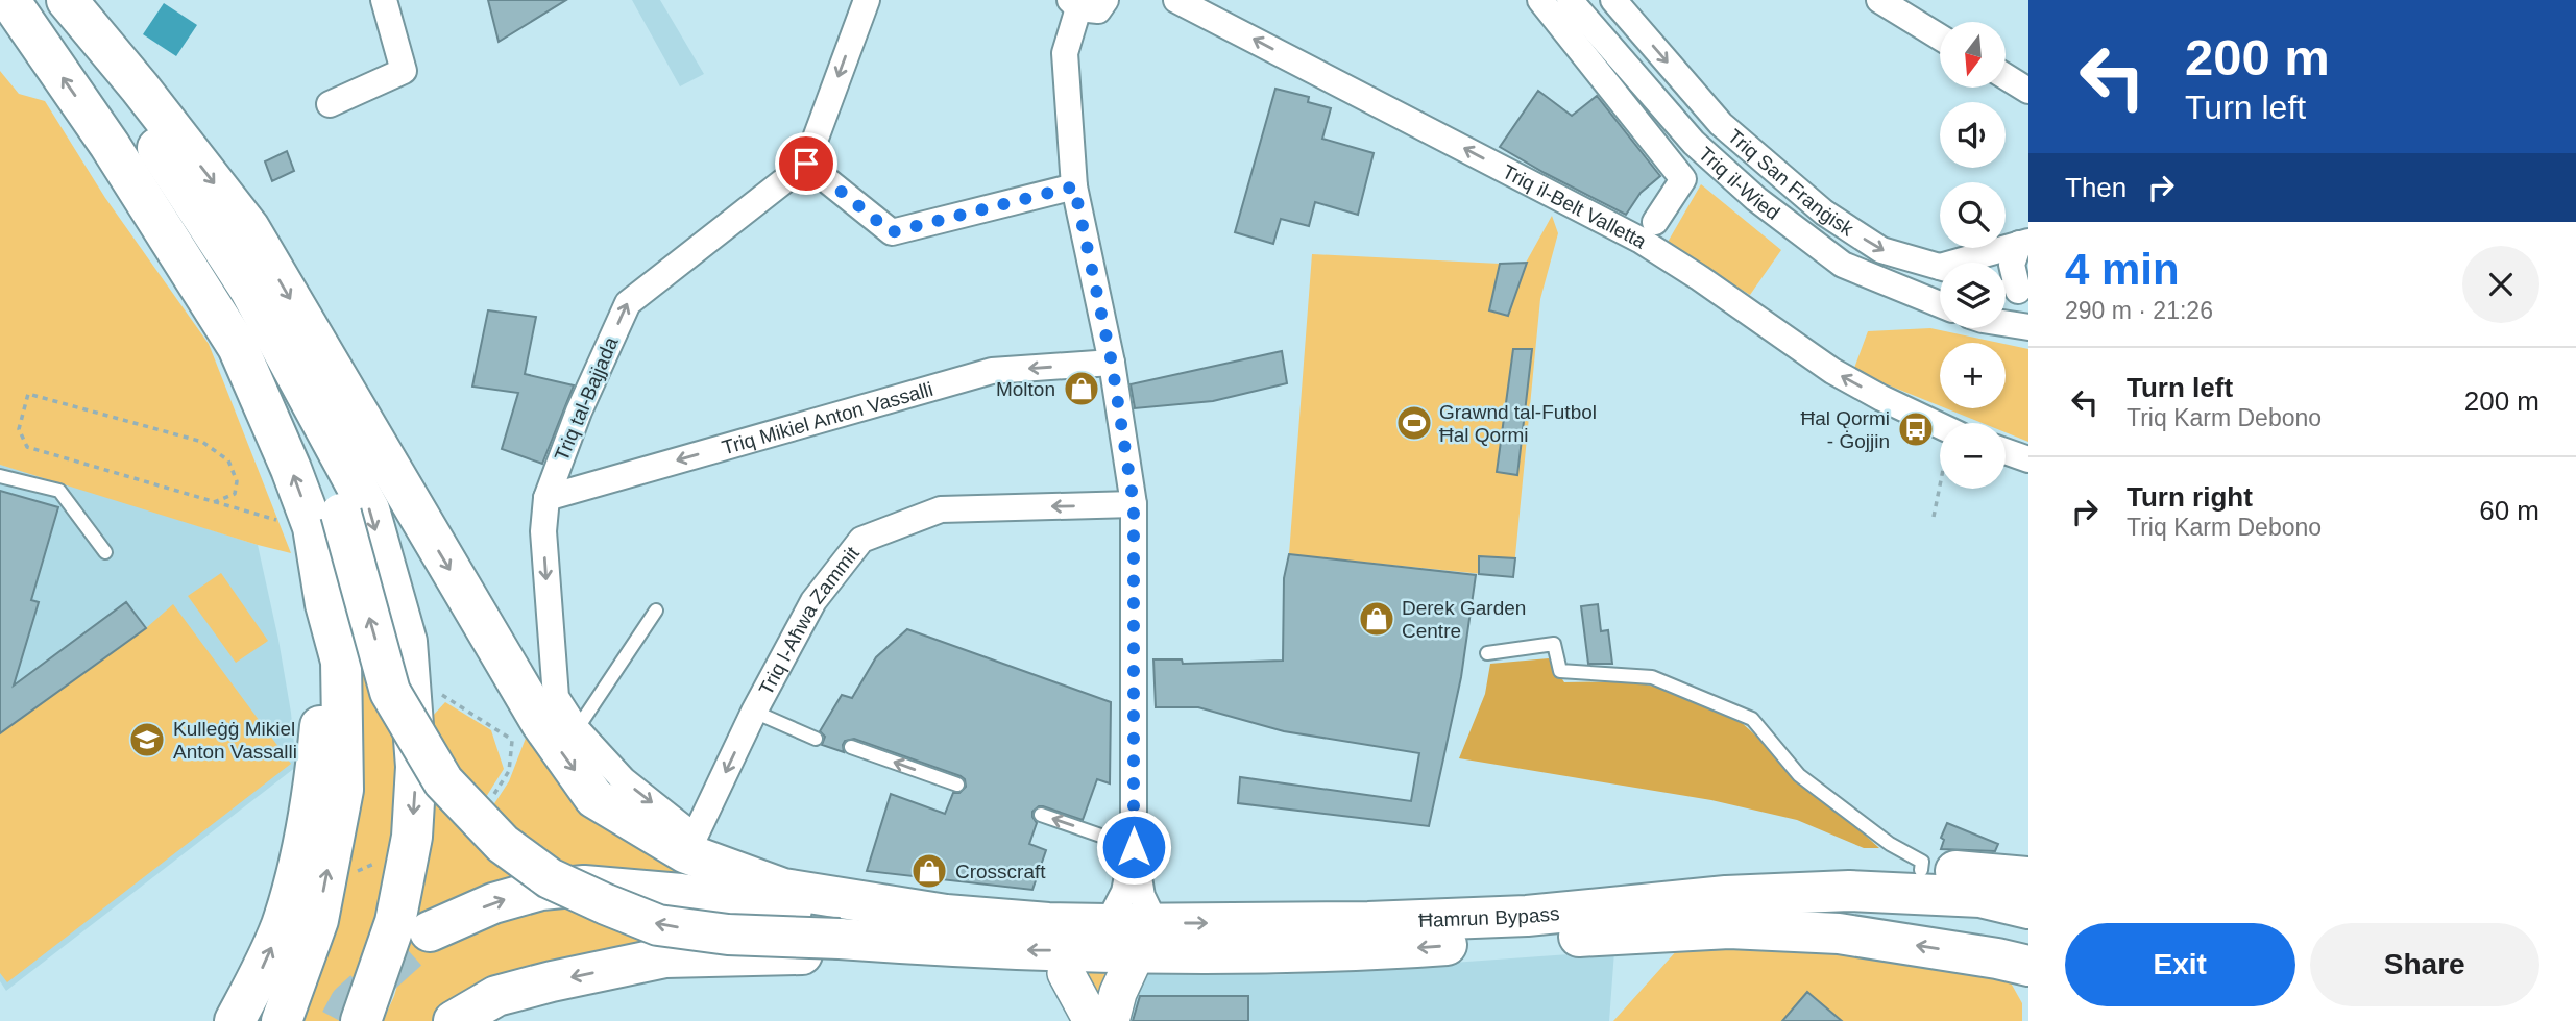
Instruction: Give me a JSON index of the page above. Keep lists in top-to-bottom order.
{
  "streets": {
    "highway": ["Ħamrun Bypass"],
    "street": [
      "Triq San Franġisk",
      "Triq il-Wied",
      "Triq il-Belt Valletta",
      "Triq tal-Bajjada",
      "Triq Mikiel Anton Vassalli",
      "Triq l-Aħwa Zammit"
    ]
  },
  "crossings": [
    ["Triq tal-Bajjada", "Triq Mikiel Anton Vassalli"],
    ["Triq tal-Bajjada", "Triq l-Aħwa Zammit"]
  ],
  "one_way": [
    "Triq San Franġisk",
    "Triq il-Belt Valletta",
    "Triq Mikiel Anton Vassalli",
    "Triq l-Aħwa Zammit"
  ],
  "places": {
    "shop": ["Molton", "Derek Garden Centre", "Crosscraft"],
    "sports": ["Grawnd tal-Futbol Ħal Qormi"],
    "bus stop": ["Ħal Qormi - Ġojjin"],
    "school or university": ["Kulleġġ Mikiel Anton Vassalli"]
  },
  "north": "bottom",
  "page": {
    "turn": ["200 m", "Turn left"],
    "map_buttons": ["+", "−"],
    "then": "Then",
    "heading": ["4 min", "290 m · 21:26"],
    "list": [
      {
        "name": "Turn left",
        "note": "Triq Karm Debono",
        "value": "200 m"
      },
      {
        "name": "Turn right",
        "note": "Triq Karm Debono",
        "value": "60 m"
      }
    ],
    "buttons": ["Exit", "Share"]
  }
}
